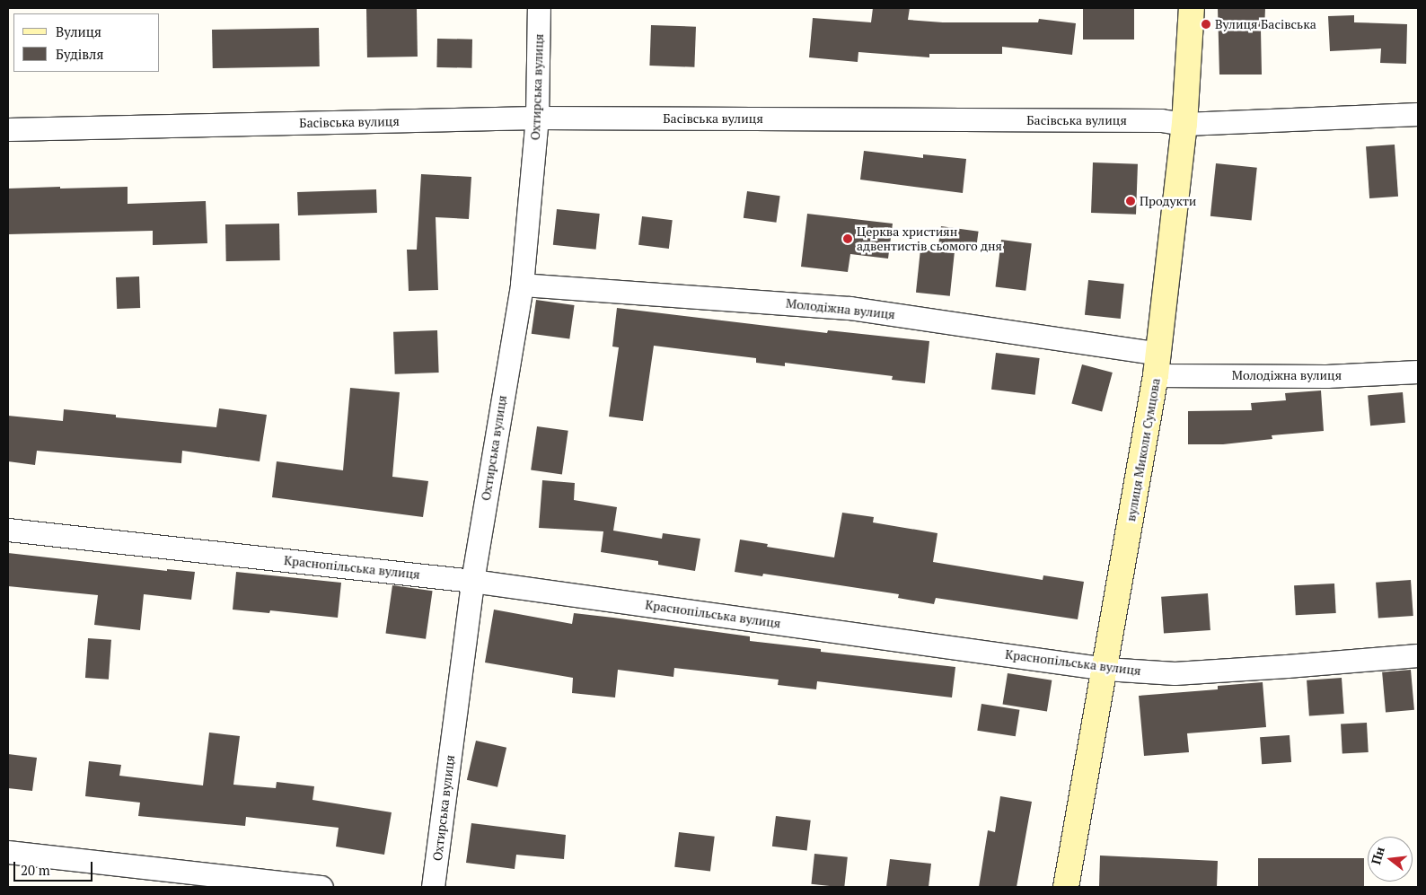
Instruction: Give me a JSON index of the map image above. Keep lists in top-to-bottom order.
{
  "streets": {
    "street": [
      "Охтирська вулиця",
      "Басівська вулиця",
      "Молодіжна вулиця",
      "вулиця Миколи Сумцова",
      "Краснопільська вулиця"
    ]
  },
  "crossings": [
    ["Охтирська вулиця", "Басівська вулиця"],
    ["Охтирська вулиця", "Молодіжна вулиця"],
    ["Охтирська вулиця", "Краснопільська вулиця"],
    ["Басівська вулиця", "вулиця Миколи Сумцова"],
    ["Молодіжна вулиця", "вулиця Миколи Сумцова"],
    ["вулиця Миколи Сумцова", "Краснопільська вулиця"]
  ],
  "places": ["Вулиця Басівська", "Продукти", "Церква християн адвентистів сьомого дня"],
  "legend": ["Вулиця", "Будівля"],
  "scale_bar": "20 m",
  "north": "left"
}
